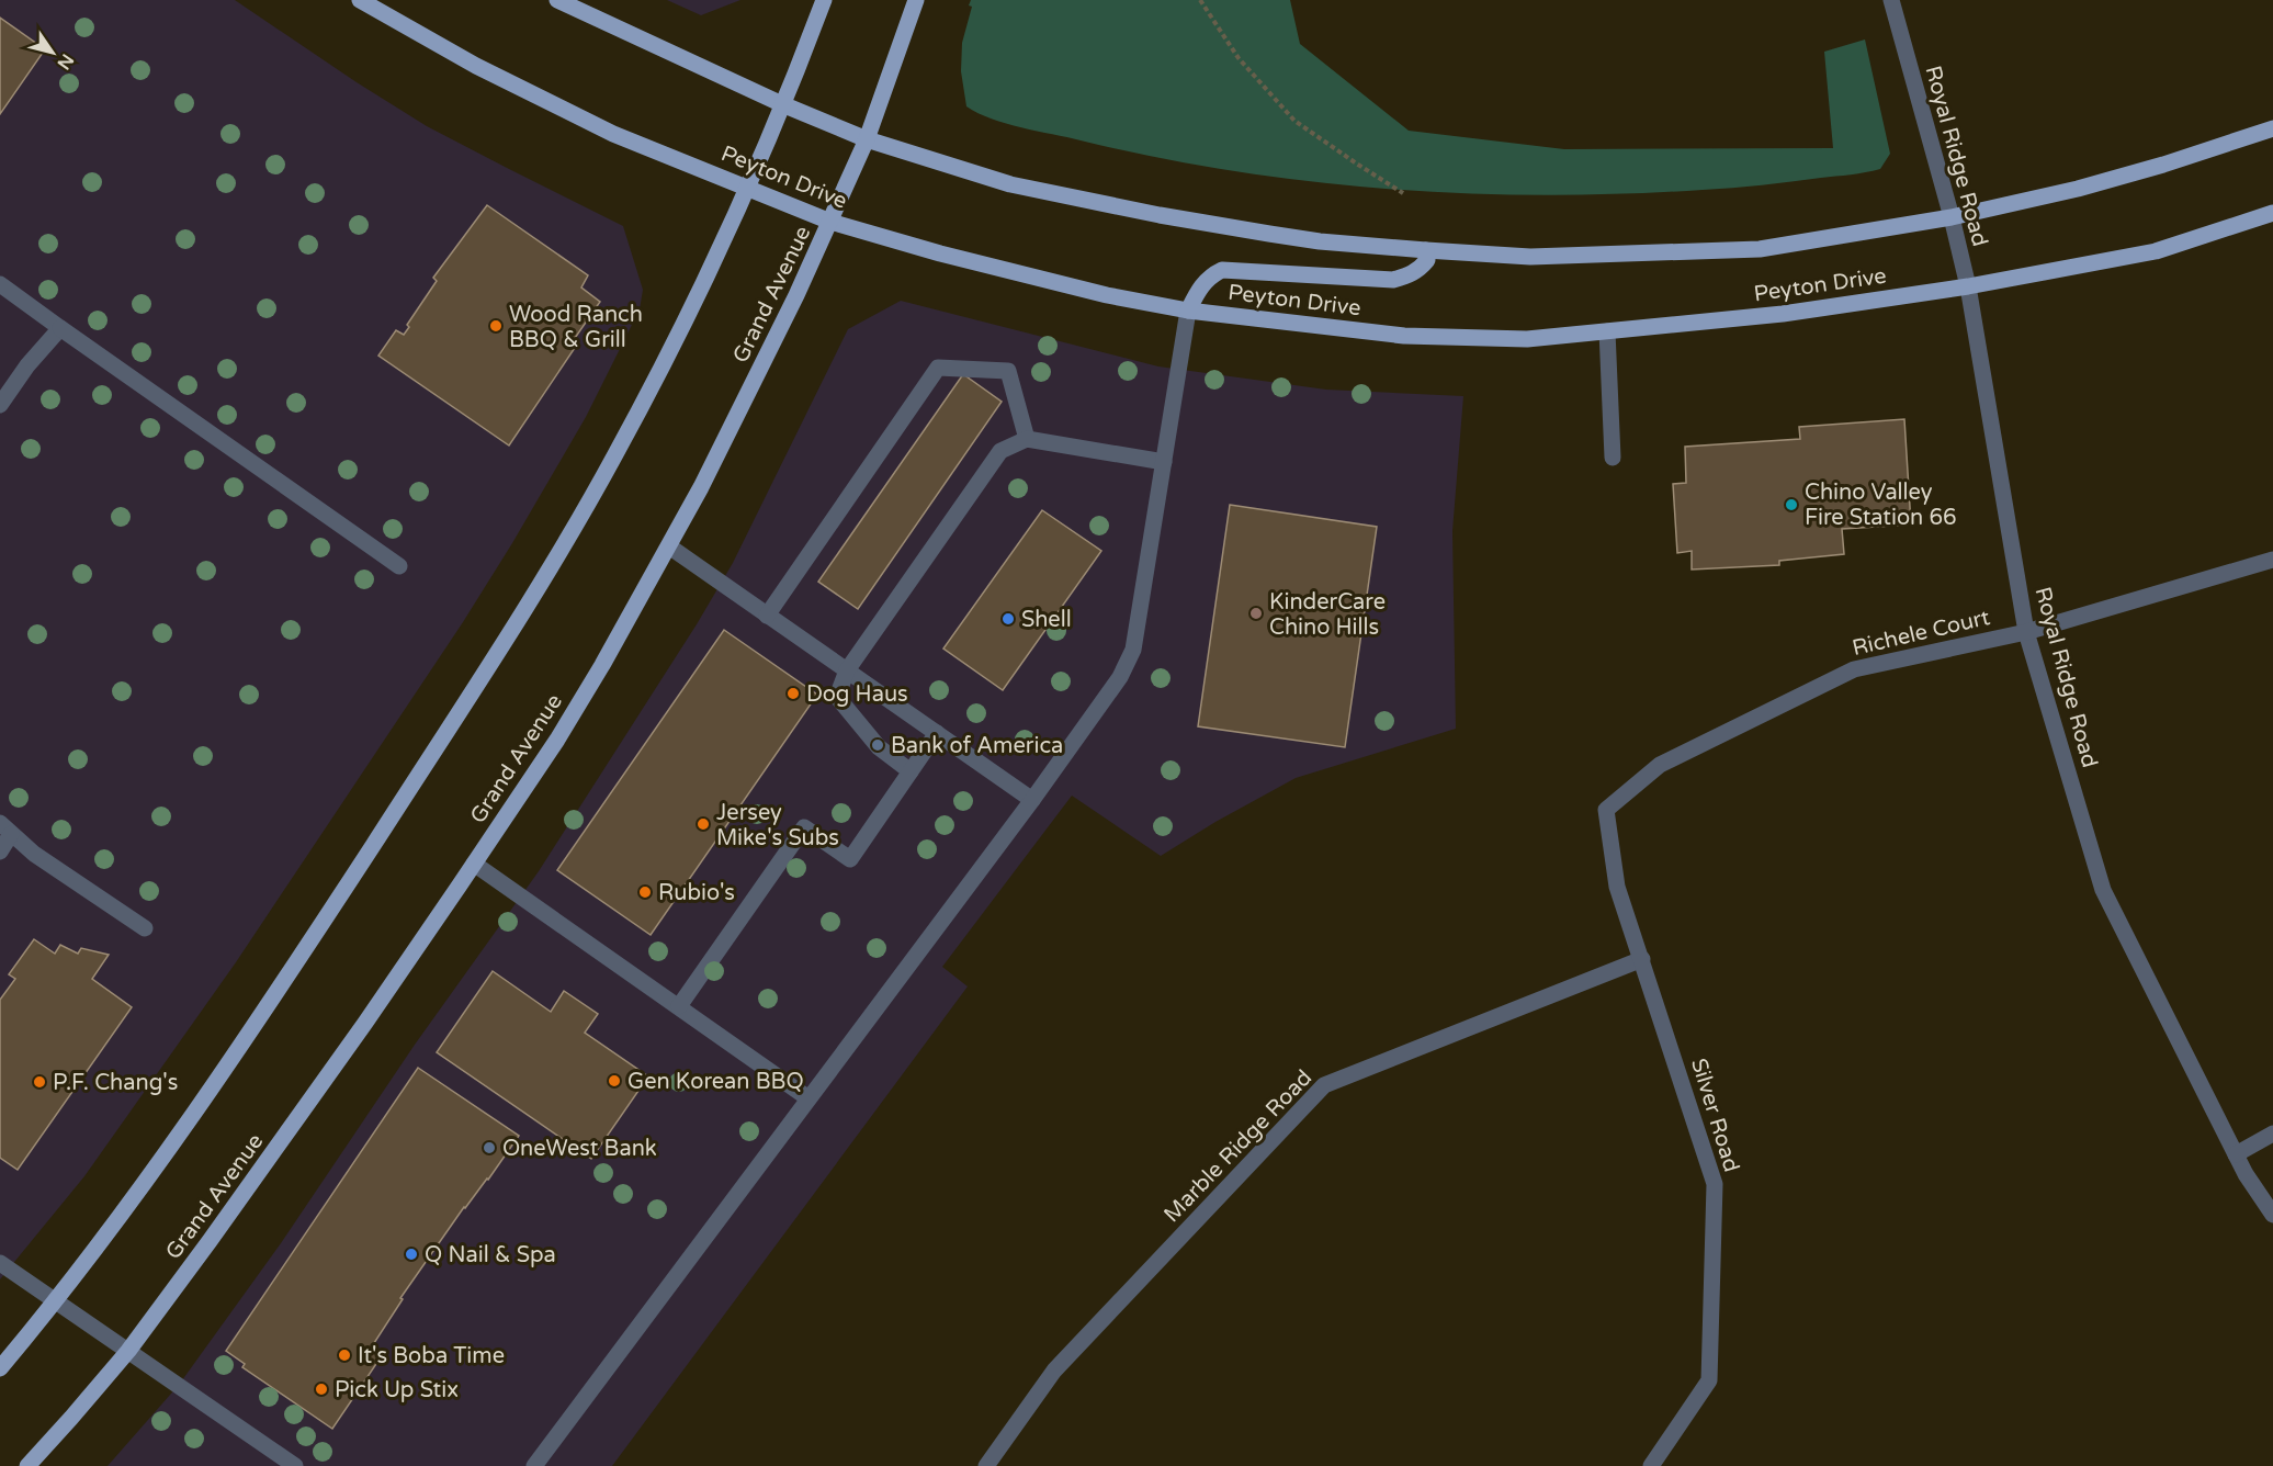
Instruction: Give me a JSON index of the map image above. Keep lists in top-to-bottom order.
{
  "streets": {
    "main road": ["Peyton Drive", "Grand Avenue"],
    "street": [
      "Royal Ridge Road",
      "Richele Court",
      "Silver Road",
      "Marble Ridge Road"
    ]
  },
  "crossings": [
    ["Royal Ridge Road", "Peyton Drive"],
    ["Royal Ridge Road", "Richele Court"],
    ["Peyton Drive", "Grand Avenue"],
    ["Richele Court", "Silver Road"],
    ["Silver Road", "Marble Ridge Road"]
  ],
  "places": [
    "Wood Ranch BBQ & Grill",
    "Chino Valley Fire Station 66",
    "KinderCare Chino Hills",
    "Shell",
    "Dog Haus",
    "Bank of America",
    "Jersey Mike's Subs",
    "Rubio's",
    "Gen Korean BBQ",
    "P.F. Chang's",
    "OneWest Bank",
    "Q Nail & Spa",
    "It's Boba Time",
    "Pick Up Stix"
  ],
  "north": "bottom right"
}
